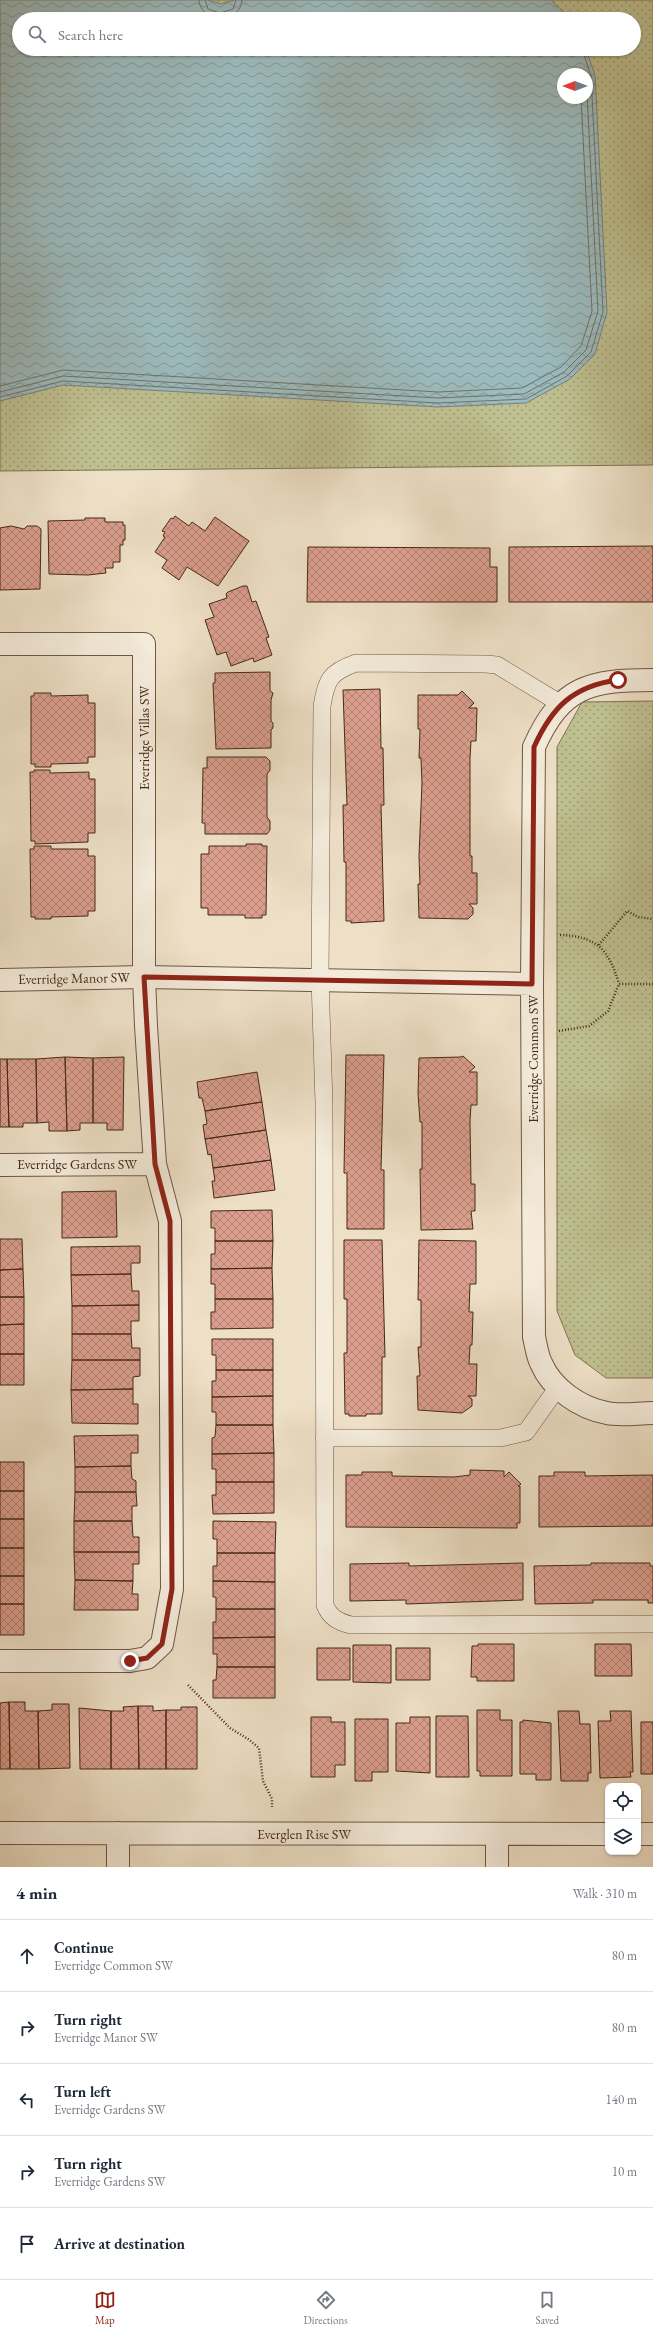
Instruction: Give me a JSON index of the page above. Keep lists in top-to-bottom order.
{
  "streets": {
    "street": [
      "Everridge Villas SW",
      "Everridge Manor SW",
      "Everridge Common SW",
      "Everridge Gardens SW",
      "Everglen Rise SW"
    ]
  },
  "crossings": [
    ["Everridge Villas SW", "Everridge Manor SW"],
    ["Everridge Villas SW", "Everridge Gardens SW"],
    ["Everridge Manor SW", "Everridge Common SW"],
    ["Everridge Manor SW", "Everridge Gardens SW"]
  ],
  "north": "left",
  "page": {
    "search": "Search here",
    "heading": ["4 min", "Walk · 310 m"],
    "list": [
      ["Continue", "Everridge Common SW", "80 m"],
      ["Turn right", "Everridge Manor SW", "80 m"],
      ["Turn left", "Everridge Gardens SW", "140 m"],
      ["Turn right", "Everridge Gardens SW", "10 m"],
      "Arrive at destination"
    ],
    "nav": ["Map", "Directions", "Saved"]
  }
}
